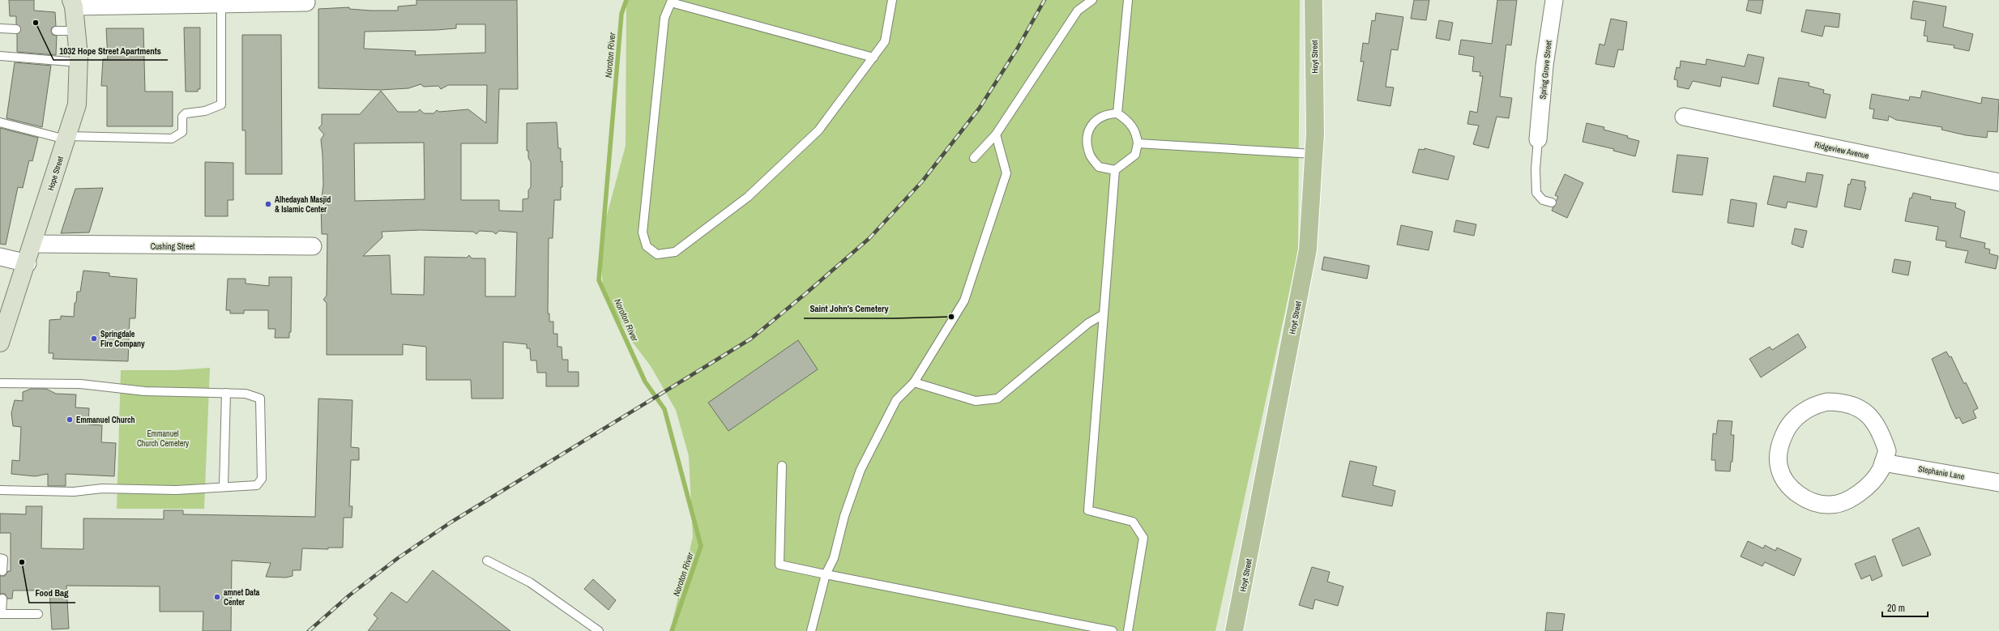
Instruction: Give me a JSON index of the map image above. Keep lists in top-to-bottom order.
{
  "streets": {
    "main road": ["Hoyt Street", "Hope Street"],
    "street": [
      "Spring Grove Street",
      "Ridgeview Avenue",
      "Cushing Street",
      "Stephanie Lane"
    ]
  },
  "crossings": [
    ["Hope Street", "Cushing Street"]
  ],
  "water": ["Noroton River"],
  "parks": ["Emmanuel Church Cemetery"],
  "places": [
    "1032 Hope Street Apartments",
    "Alhedayah Masjid & Islamic Center",
    "Saint John's Cemetery",
    "Springdale Fire Company",
    "Emmanuel Church",
    "Food Bag",
    "amnet Data Center"
  ],
  "scale_bar": "20 m"
}
